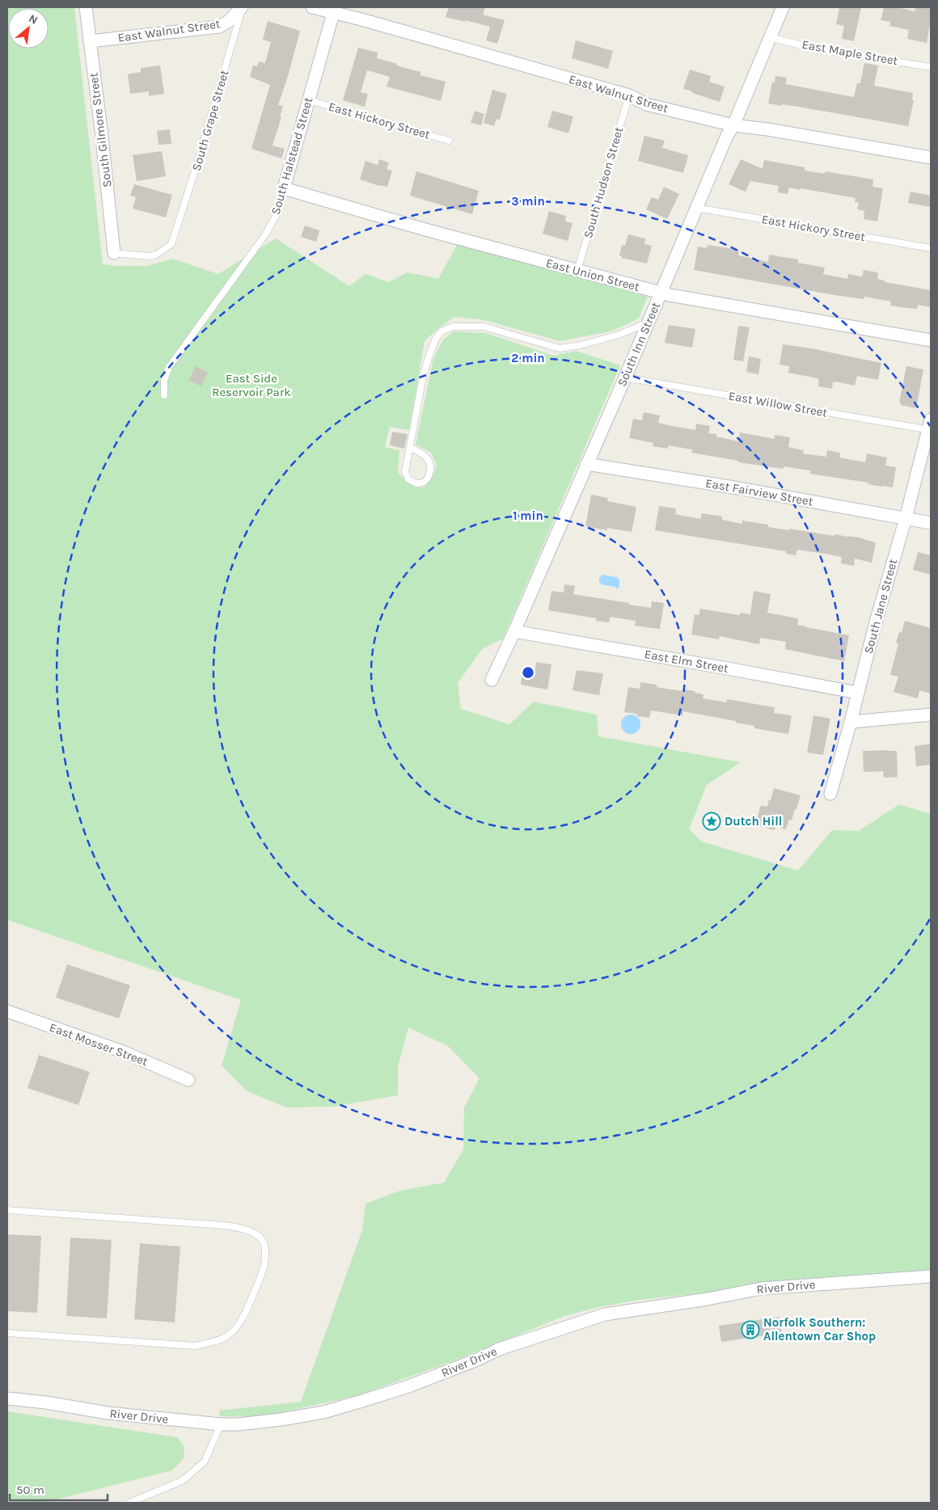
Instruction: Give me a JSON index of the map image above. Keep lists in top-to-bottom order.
{
  "streets": {
    "street": [
      "East Walnut Street",
      "South Gilmore Street",
      "South Halstead Street",
      "East Union Street",
      "South Inn Street",
      "East Fairview Street",
      "South Jane Street",
      "East Elm Street",
      "East Mosser Street",
      "River Drive"
    ],
    "lane": [
      "East Maple Street",
      "South Grape Street",
      "East Hickory Street",
      "South Hudson Street",
      "East Willow Street"
    ]
  },
  "crossings": [
    ["East Walnut Street", "South Grape Street"],
    ["East Walnut Street", "South Gilmore Street"],
    ["East Walnut Street", "South Halstead Street"],
    ["East Walnut Street", "South Hudson Street"],
    ["East Walnut Street", "South Inn Street"],
    ["East Maple Street", "South Inn Street"],
    ["South Grape Street", "South Gilmore Street"],
    ["East Hickory Street", "South Halstead Street"],
    ["East Hickory Street", "South Inn Street"],
    ["South Halstead Street", "East Union Street"],
    ["South Hudson Street", "East Union Street"],
    ["East Union Street", "South Inn Street"],
    ["South Inn Street", "East Willow Street"],
    ["South Inn Street", "East Fairview Street"],
    ["South Inn Street", "East Elm Street"],
    ["East Willow Street", "South Jane Street"],
    ["East Fairview Street", "South Jane Street"],
    ["South Jane Street", "East Elm Street"]
  ],
  "parks": ["East Side Reservoir Park"],
  "places": {
    "place": ["Dutch Hill"],
    "building": ["Norfolk Southern: Allentown Car Shop"]
  },
  "scale_bar": "50 m",
  "north": "top right",
  "rings": ["3 min", "2 min", "1 min"]
}
